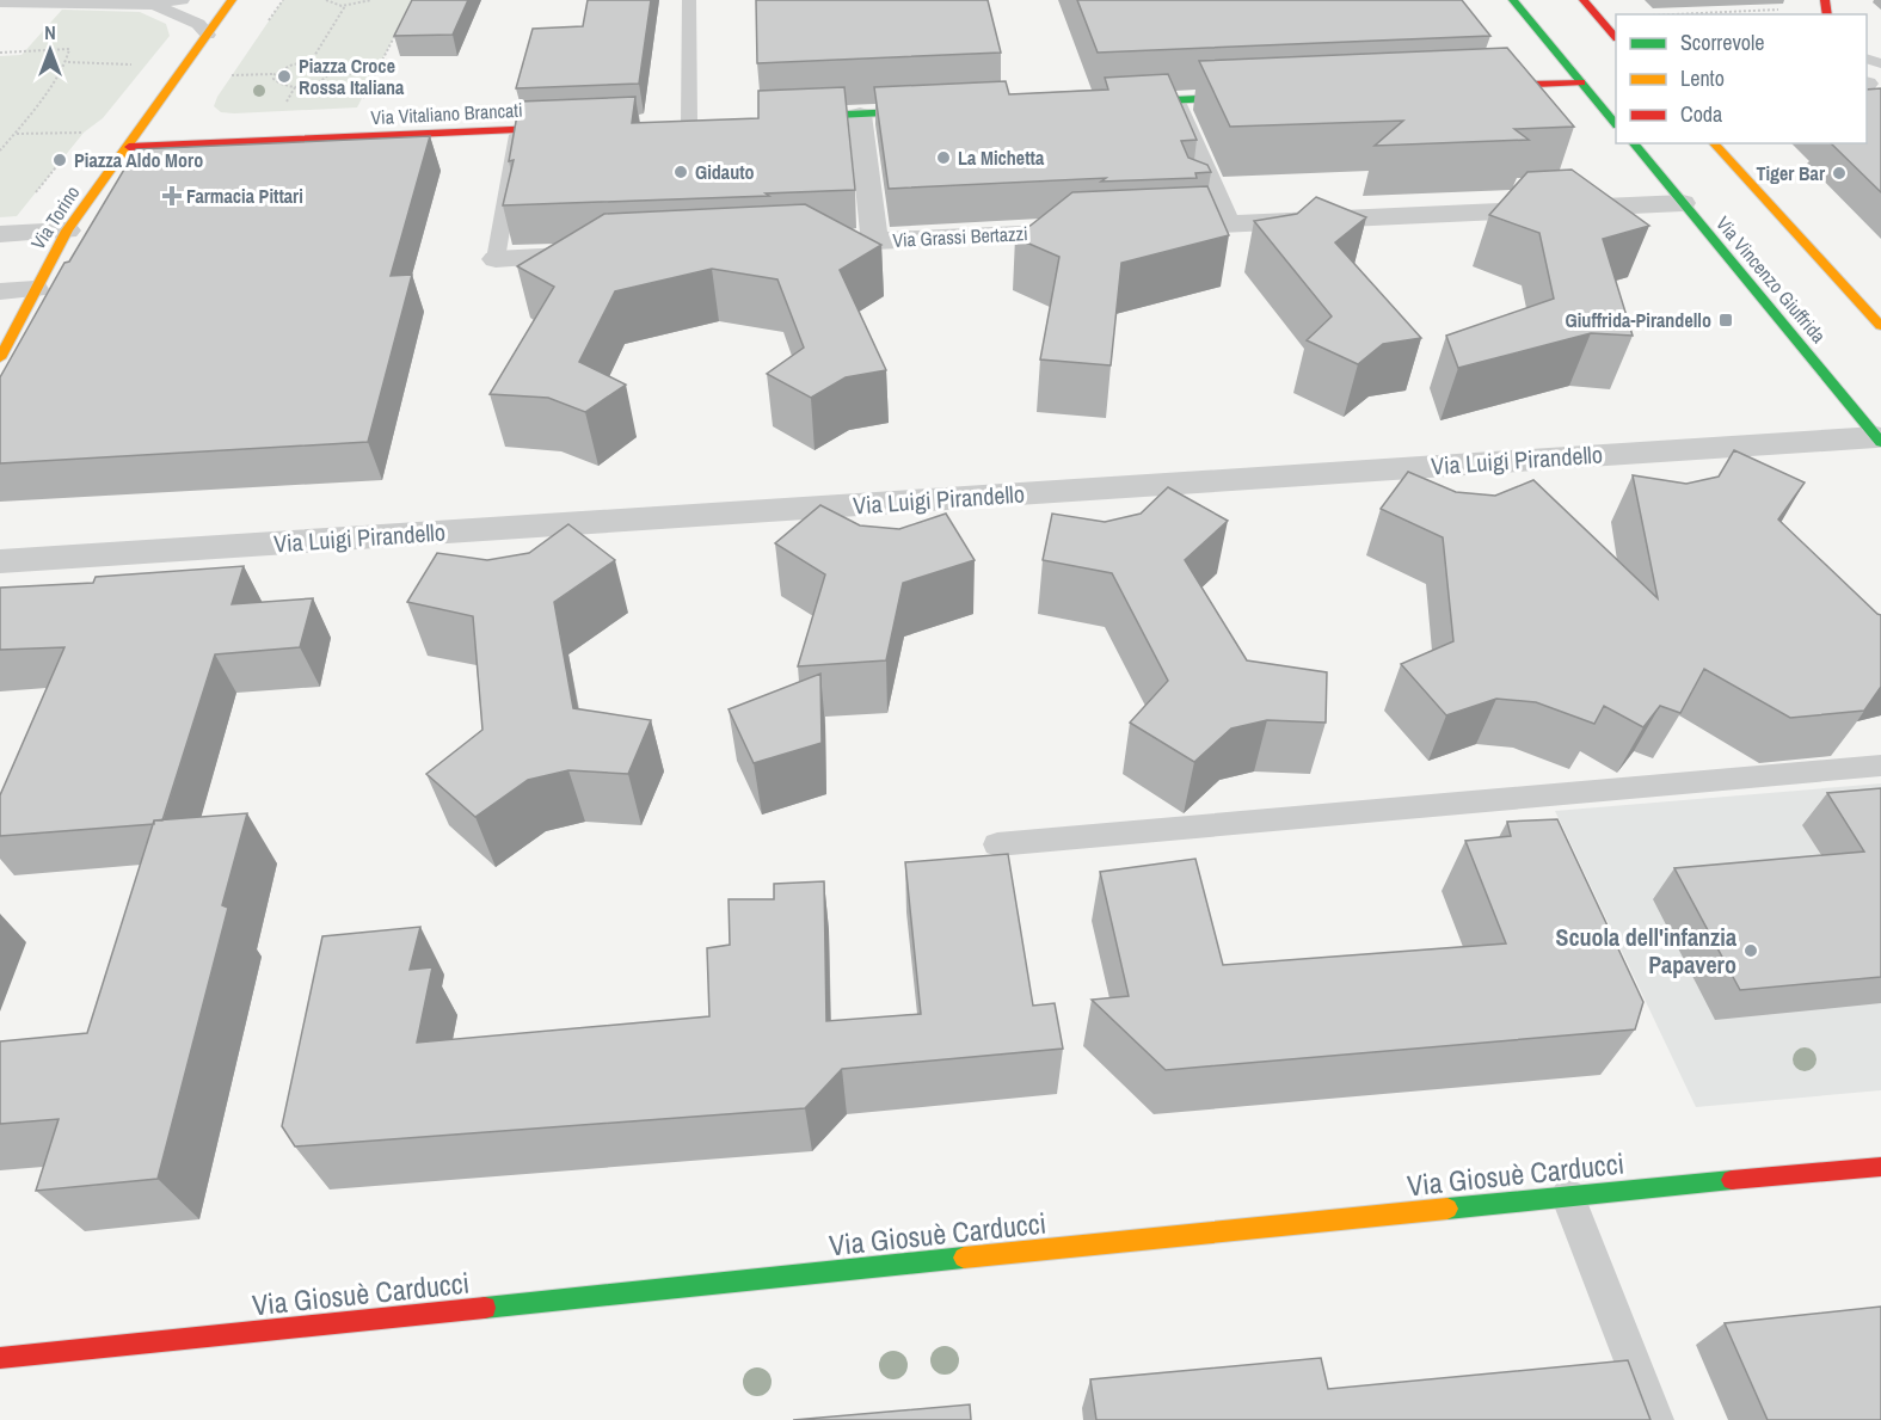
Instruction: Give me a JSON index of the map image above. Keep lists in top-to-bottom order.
{
  "streets": {
    "main road": [
      "Via Vitaliano Brancati",
      "Via Torino",
      "Via Vincenzo Giuffrida",
      "Via Giosuè Carducci"
    ],
    "street": ["Via Grassi Bertazzi", "Via Luigi Pirandello"]
  },
  "crossings": [
    ["Via Vitaliano Brancati", "Via Torino"],
    ["Via Vincenzo Giuffrida", "Via Luigi Pirandello"]
  ],
  "places": {
    "other": [
      "Piazza Croce Rossa Italiana",
      "La Michetta",
      "Piazza Aldo Moro",
      "Gidauto",
      "Tiger Bar",
      "Scuola dell'infanzia Papavero"
    ],
    "health": ["Farmacia Pittari"],
    "transit": ["Giuffrida-Pirandello"]
  },
  "legend": ["Scorrevole", "Lento", "Coda"],
  "north": "top"
}
